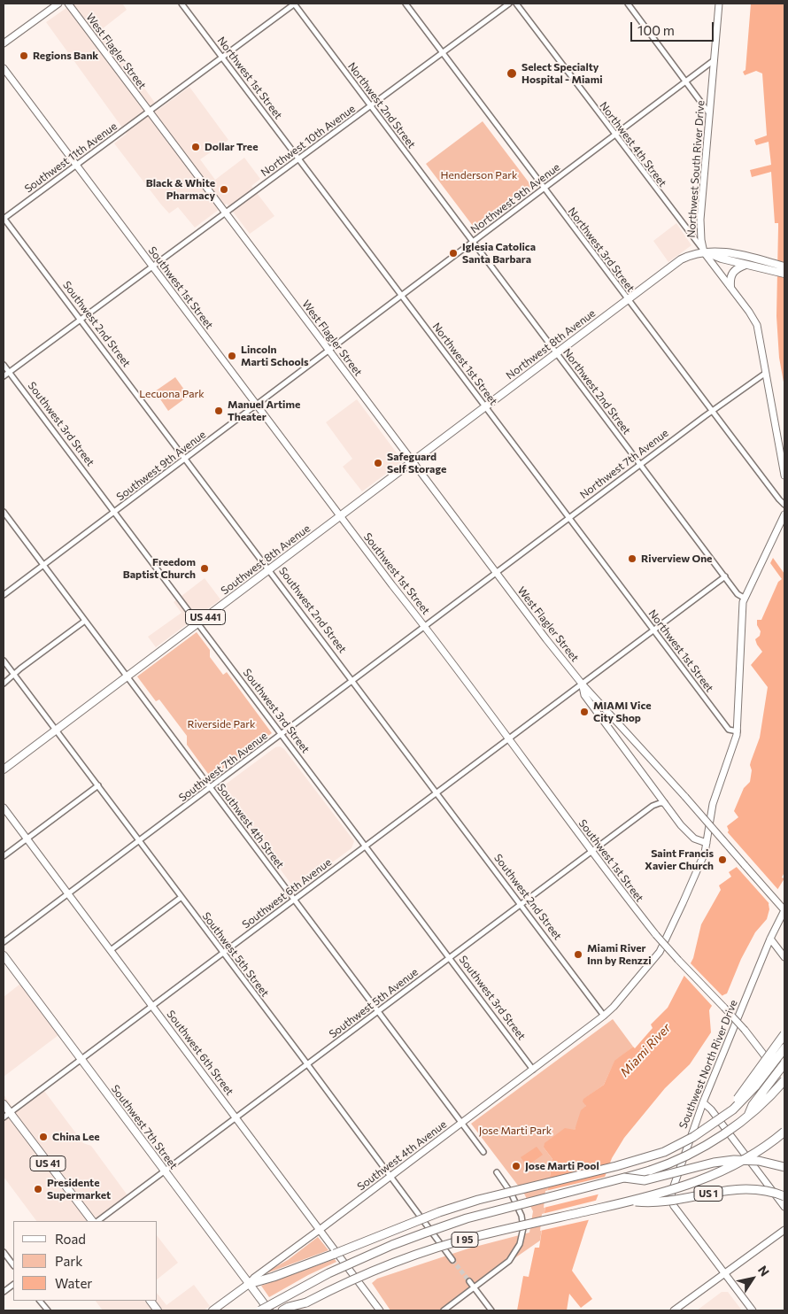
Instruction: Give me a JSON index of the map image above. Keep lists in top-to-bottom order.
{
  "streets": {
    "highway": ["US 1", "I 95"],
    "main road": [
      "West Flagler Street",
      "Northwest South River Drive",
      "Southwest 1st Street",
      "Northwest 8th Avenue",
      "Southwest 8th Avenue",
      "US 441",
      "Southwest 6th Street",
      "Southwest North River Drive",
      "Southwest 7th Street",
      "Southwest 4th Avenue",
      "US 41"
    ],
    "street": [
      "Northwest 1st Street",
      "Northwest 2nd Street",
      "Northwest 10th Avenue",
      "Northwest 4th Street",
      "Southwest 11th Avenue",
      "Northwest 9th Avenue",
      "Northwest 3rd Street",
      "Southwest 2nd Street",
      "Southwest 3rd Street",
      "Northwest 7th Avenue",
      "Southwest 9th Avenue",
      "Southwest 7th Avenue",
      "Southwest 4th Street",
      "Southwest 6th Avenue",
      "Southwest 5th Street",
      "Southwest 5th Avenue"
    ]
  },
  "crossings": [
    ["West Flagler Street", "Northwest 10th Avenue"],
    ["West Flagler Street", "Southwest 11th Avenue"],
    ["West Flagler Street", "Northwest 9th Avenue"],
    ["West Flagler Street", "Northwest 8th Avenue"],
    ["West Flagler Street", "Northwest 7th Avenue"],
    ["West Flagler Street", "Southwest 9th Avenue"],
    ["West Flagler Street", "Southwest 8th Avenue"],
    ["West Flagler Street", "Southwest 7th Avenue"],
    ["West Flagler Street", "Southwest 6th Avenue"],
    ["West Flagler Street", "Southwest 5th Avenue"],
    ["West Flagler Street", "Southwest North River Drive"],
    ["West Flagler Street", "Southwest 4th Avenue"],
    ["Northwest 1st Street", "Northwest 10th Avenue"],
    ["Northwest 1st Street", "Southwest 11th Avenue"],
    ["Northwest 1st Street", "Northwest 9th Avenue"],
    ["Northwest 1st Street", "Northwest 8th Avenue"],
    ["Northwest 1st Street", "Northwest 7th Avenue"],
    ["Northwest 1st Street", "Southwest 6th Avenue"],
    ["Northwest 2nd Street", "Northwest 10th Avenue"],
    ["Northwest 2nd Street", "Southwest 11th Avenue"],
    ["Northwest 2nd Street", "Northwest 9th Avenue"],
    ["Northwest 2nd Street", "Northwest 8th Avenue"],
    ["Northwest 2nd Street", "Northwest 7th Avenue"],
    ["Northwest 2nd Street", "Southwest 6th Avenue"],
    ["Northwest 10th Avenue", "Northwest 3rd Street"],
    ["Northwest 10th Avenue", "Southwest 1st Street"],
    ["Northwest 10th Avenue", "Southwest 2nd Street"],
    ["Northwest 10th Avenue", "Southwest 3rd Street"],
    ["Northwest 4th Street", "Northwest South River Drive"],
    ["Northwest 4th Street", "Northwest 9th Avenue"],
    ["Northwest 4th Street", "Northwest 8th Avenue"],
    ["Northwest 4th Street", "US 441"],
    ["Southwest 11th Avenue", "Southwest 1st Street"],
    ["Southwest 11th Avenue", "Southwest 2nd Street"],
    ["Northwest South River Drive", "Northwest 9th Avenue"],
    ["Northwest South River Drive", "Northwest 8th Avenue"],
    ["Northwest South River Drive", "Northwest 7th Avenue"],
    ["Northwest South River Drive", "US 441"],
    ["Northwest 9th Avenue", "Northwest 3rd Street"],
    ["Northwest 9th Avenue", "Southwest 9th Avenue"],
    ["Northwest 3rd Street", "Northwest 8th Avenue"],
    ["Northwest 3rd Street", "Northwest 7th Avenue"],
    ["Southwest 1st Street", "Southwest 9th Avenue"],
    ["Southwest 1st Street", "Southwest 8th Avenue"],
    ["Southwest 1st Street", "Southwest 7th Avenue"],
    ["Southwest 1st Street", "Southwest 6th Avenue"],
    ["Southwest 1st Street", "Southwest 5th Avenue"],
    ["Southwest 1st Street", "I 95"],
    ["Southwest 2nd Street", "Southwest 9th Avenue"],
    ["Southwest 2nd Street", "Southwest 8th Avenue"],
    ["Southwest 2nd Street", "Southwest 7th Avenue"],
    ["Southwest 2nd Street", "Southwest 6th Avenue"],
    ["Southwest 2nd Street", "Southwest 5th Avenue"],
    ["Southwest 2nd Street", "Southwest 4th Avenue"],
    ["Northwest 8th Avenue", "Southwest 8th Avenue"],
    ["Northwest 8th Avenue", "US 441"],
    ["Southwest 3rd Street", "Southwest 9th Avenue"],
    ["Southwest 3rd Street", "Southwest 8th Avenue"],
    ["Southwest 3rd Street", "Southwest 7th Avenue"],
    ["Southwest 3rd Street", "Southwest 6th Avenue"],
    ["Southwest 3rd Street", "Southwest 5th Avenue"],
    ["Southwest 3rd Street", "Southwest 4th Avenue"],
    ["Northwest 7th Avenue", "Southwest 7th Avenue"],
    ["Southwest 9th Avenue", "Southwest 4th Street"],
    ["Southwest 8th Avenue", "Southwest 4th Street"],
    ["Southwest 8th Avenue", "Southwest 5th Street"],
    ["Southwest 7th Avenue", "Southwest 4th Street"],
    ["Southwest 7th Avenue", "Southwest 5th Street"],
    ["Southwest 7th Avenue", "Southwest 6th Street"],
    ["Southwest 4th Street", "Southwest 6th Avenue"],
    ["Southwest 4th Street", "Southwest 5th Avenue"],
    ["Southwest 4th Street", "Southwest 4th Avenue"],
    ["Southwest 6th Avenue", "Southwest 5th Street"],
    ["Southwest 6th Avenue", "Southwest 6th Street"],
    ["Southwest 6th Avenue", "Southwest 7th Street"],
    ["Southwest 6th Avenue", "US 41"],
    ["Southwest 5th Street", "Southwest 5th Avenue"],
    ["Southwest 5th Street", "Southwest 4th Avenue"],
    ["Southwest 5th Avenue", "Southwest 6th Street"],
    ["Southwest 5th Avenue", "Southwest 7th Street"],
    ["Southwest 6th Street", "Southwest 4th Avenue"],
    ["Southwest 7th Street", "Southwest 4th Avenue"],
    ["US 1", "I 95"]
  ],
  "water": ["Miami River"],
  "parks": [
    "Henderson Park",
    "Lecuona Park",
    "Riverside Park",
    "Jose Marti Park"
  ],
  "places": [
    "Regions Bank",
    "Select Specialty Hospital - Miami",
    "Dollar Tree",
    "Black & White Pharmacy",
    "Iglesia Catolica Santa Barbara",
    "Lincoln Marti Schools",
    "Manuel Artime Theater",
    "Safeguard Self Storage",
    "Riverview One",
    "Freedom Baptist Church",
    "MIAMI Vice City Shop",
    "Saint Francis Xavier Church",
    "Miami River Inn by Renzzi",
    "China Lee",
    "Jose Marti Pool",
    "Presidente Supermarket"
  ],
  "legend": ["Road", "Park", "Water"],
  "scale_bar": "100 m",
  "north": "top right"
}
